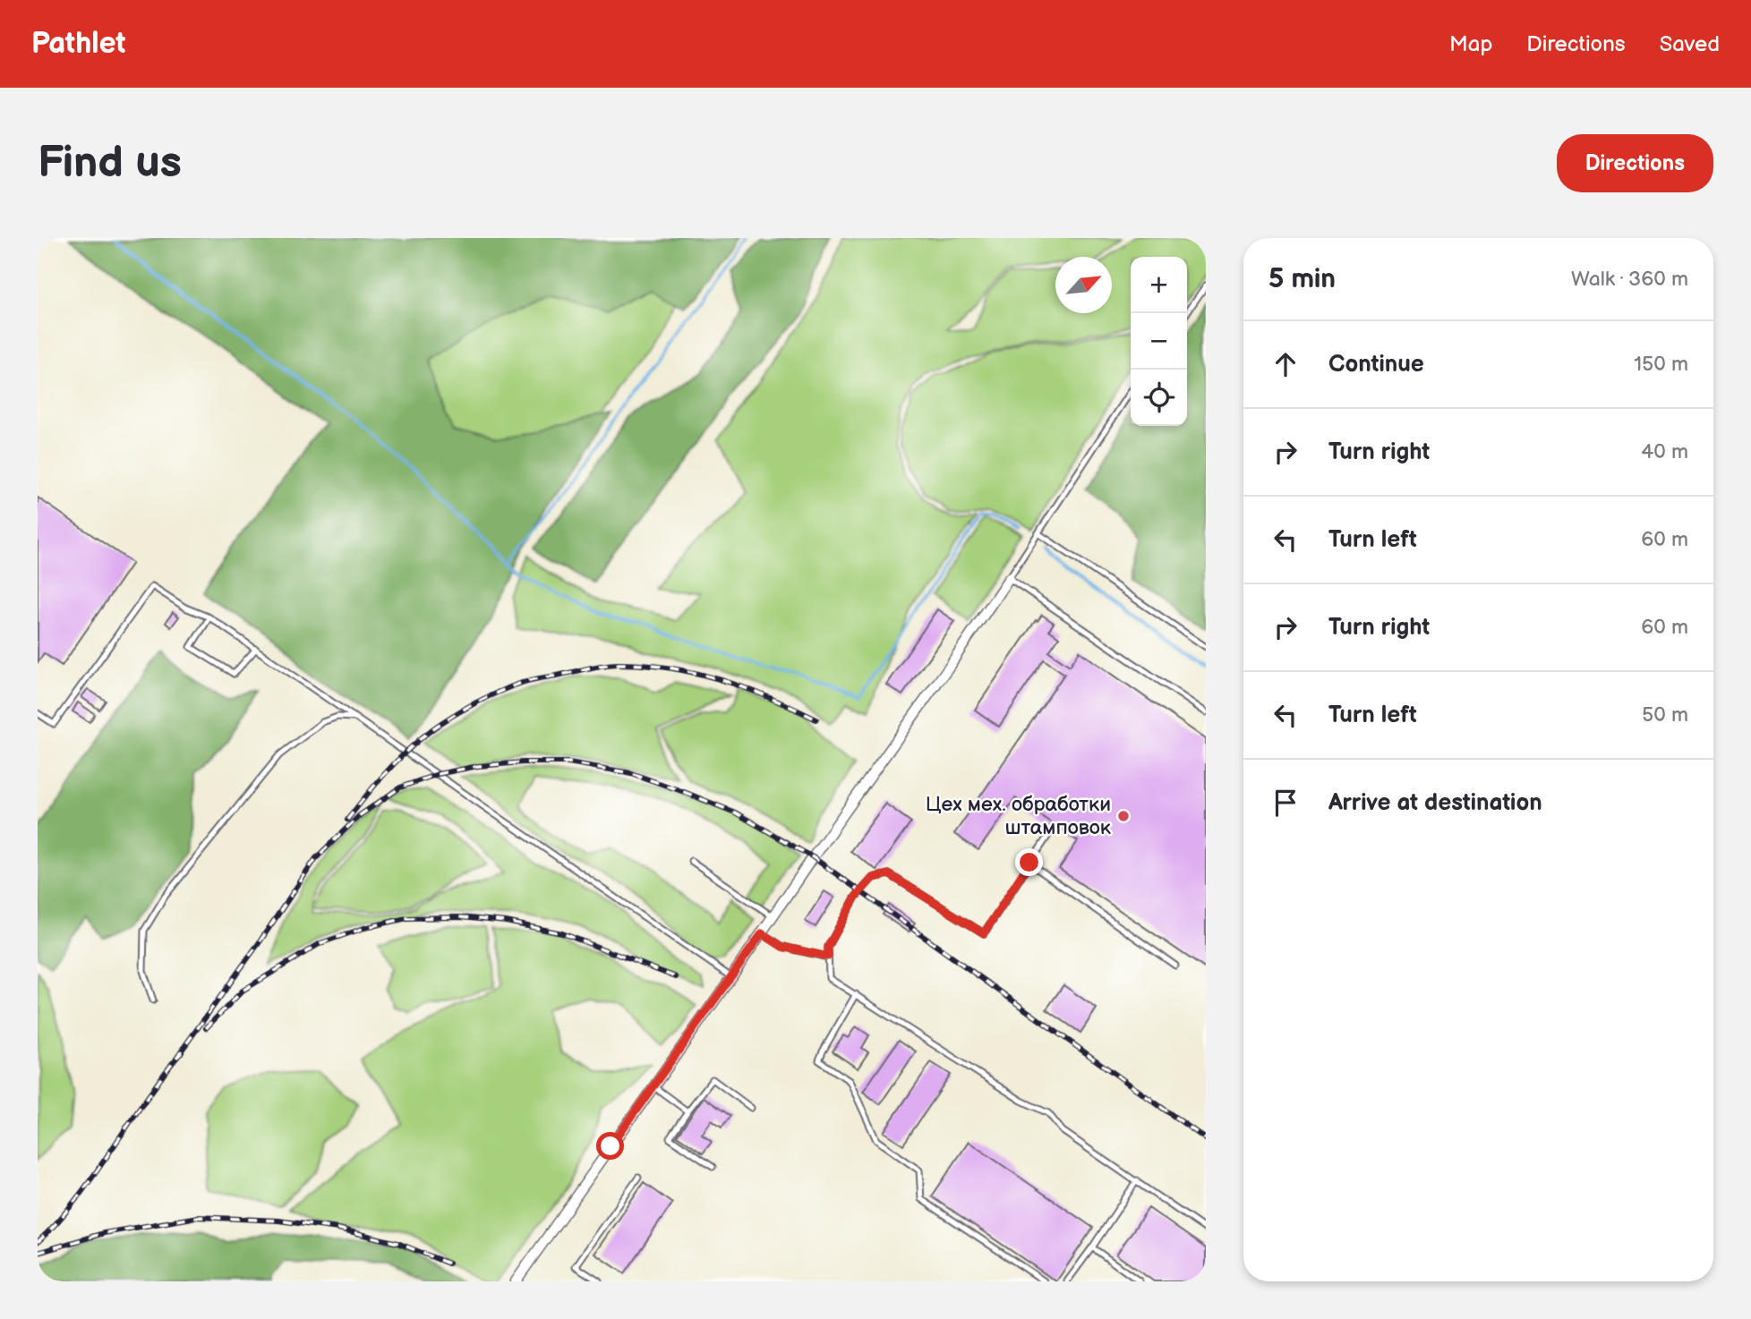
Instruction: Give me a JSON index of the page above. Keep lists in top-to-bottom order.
{
  "places": ["Цех мех. обработки штамповок"],
  "north": "top right",
  "page": {
    "header": "Pathlet",
    "nav": ["Map", "Directions", "Saved"],
    "buttons": "Directions",
    "title": "Find us",
    "heading": ["5 min", "Walk · 360 m"],
    "map_buttons": ["+", "−"],
    "list": [
      ["Continue", "150 m"],
      ["Turn right", "40 m"],
      ["Turn left", "60 m"],
      ["Turn right", "60 m"],
      ["Turn left", "50 m"],
      "Arrive at destination"
    ]
  }
}
